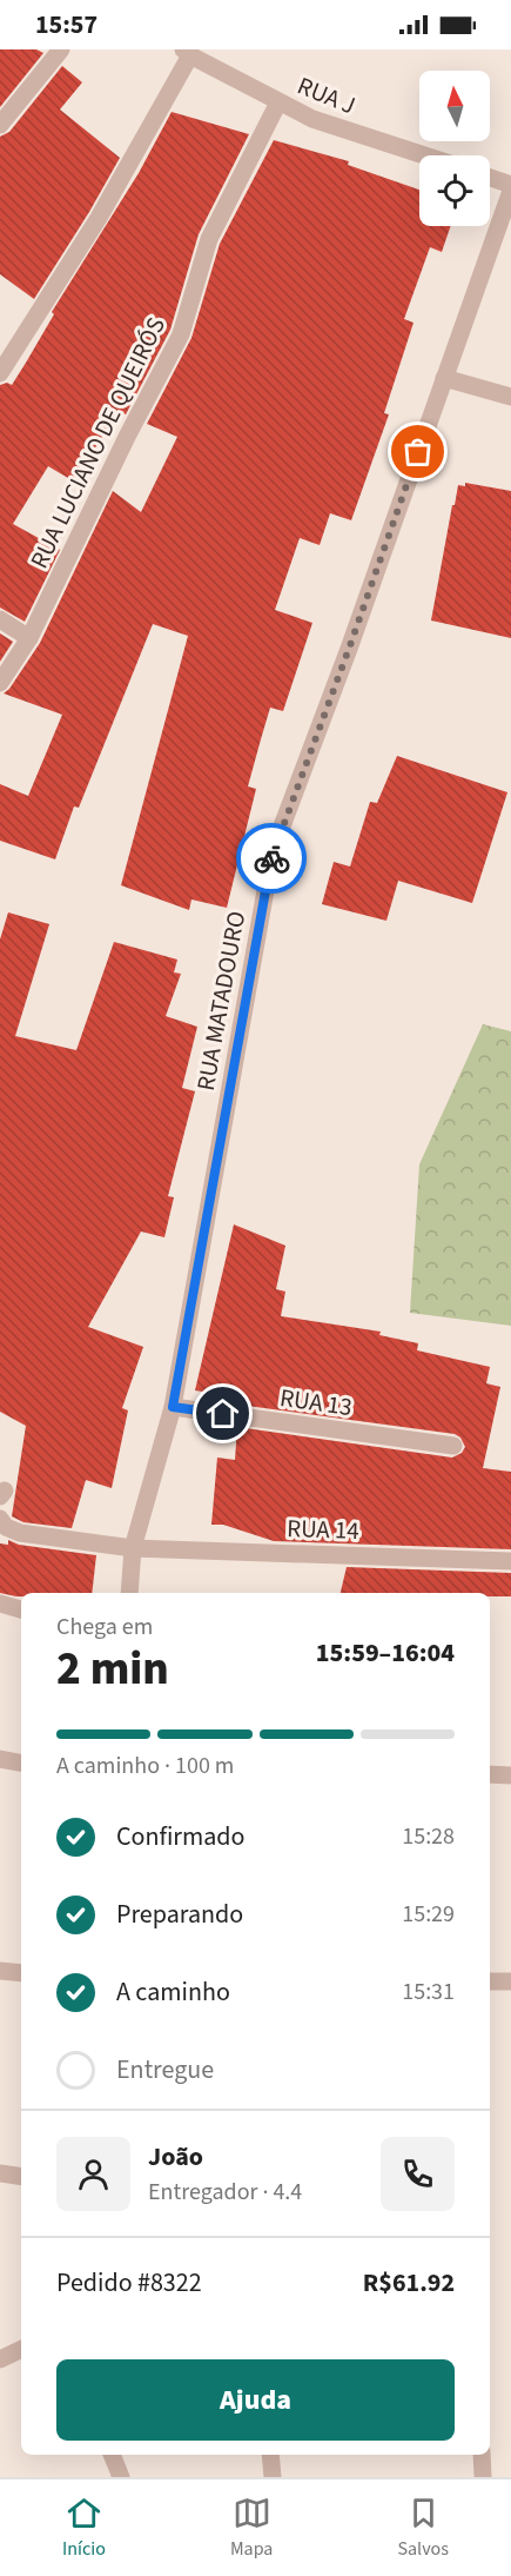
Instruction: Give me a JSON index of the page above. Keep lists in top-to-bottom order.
{
  "streets": {
    "street": [
      "RUA J",
      "RUA LUCIANO DE QUEIRÓS",
      "RUA MATADOURO",
      "RUA 13",
      "RUA 14"
    ]
  },
  "crossings": [
    ["RUA J", "RUA LUCIANO DE QUEIRÓS"],
    ["RUA MATADOURO", "RUA 13"],
    ["RUA MATADOURO", "RUA 14"]
  ],
  "north": "top",
  "page": {
    "status": "15:57",
    "heading": ["2 min", "Chega em", "15:59–16:04"],
    "panel": [
      "João",
      "Entregador · 4.4",
      "Pedido #8322",
      "R$61.92"
    ],
    "bar": "A caminho · 100 m",
    "list": [
      ["Confirmado", "15:28"],
      ["Preparando", "15:29"],
      ["A caminho", "15:31"],
      "Entregue"
    ],
    "buttons": "Ajuda",
    "tabs": ["Início", "Mapa", "Salvos"]
  }
}
